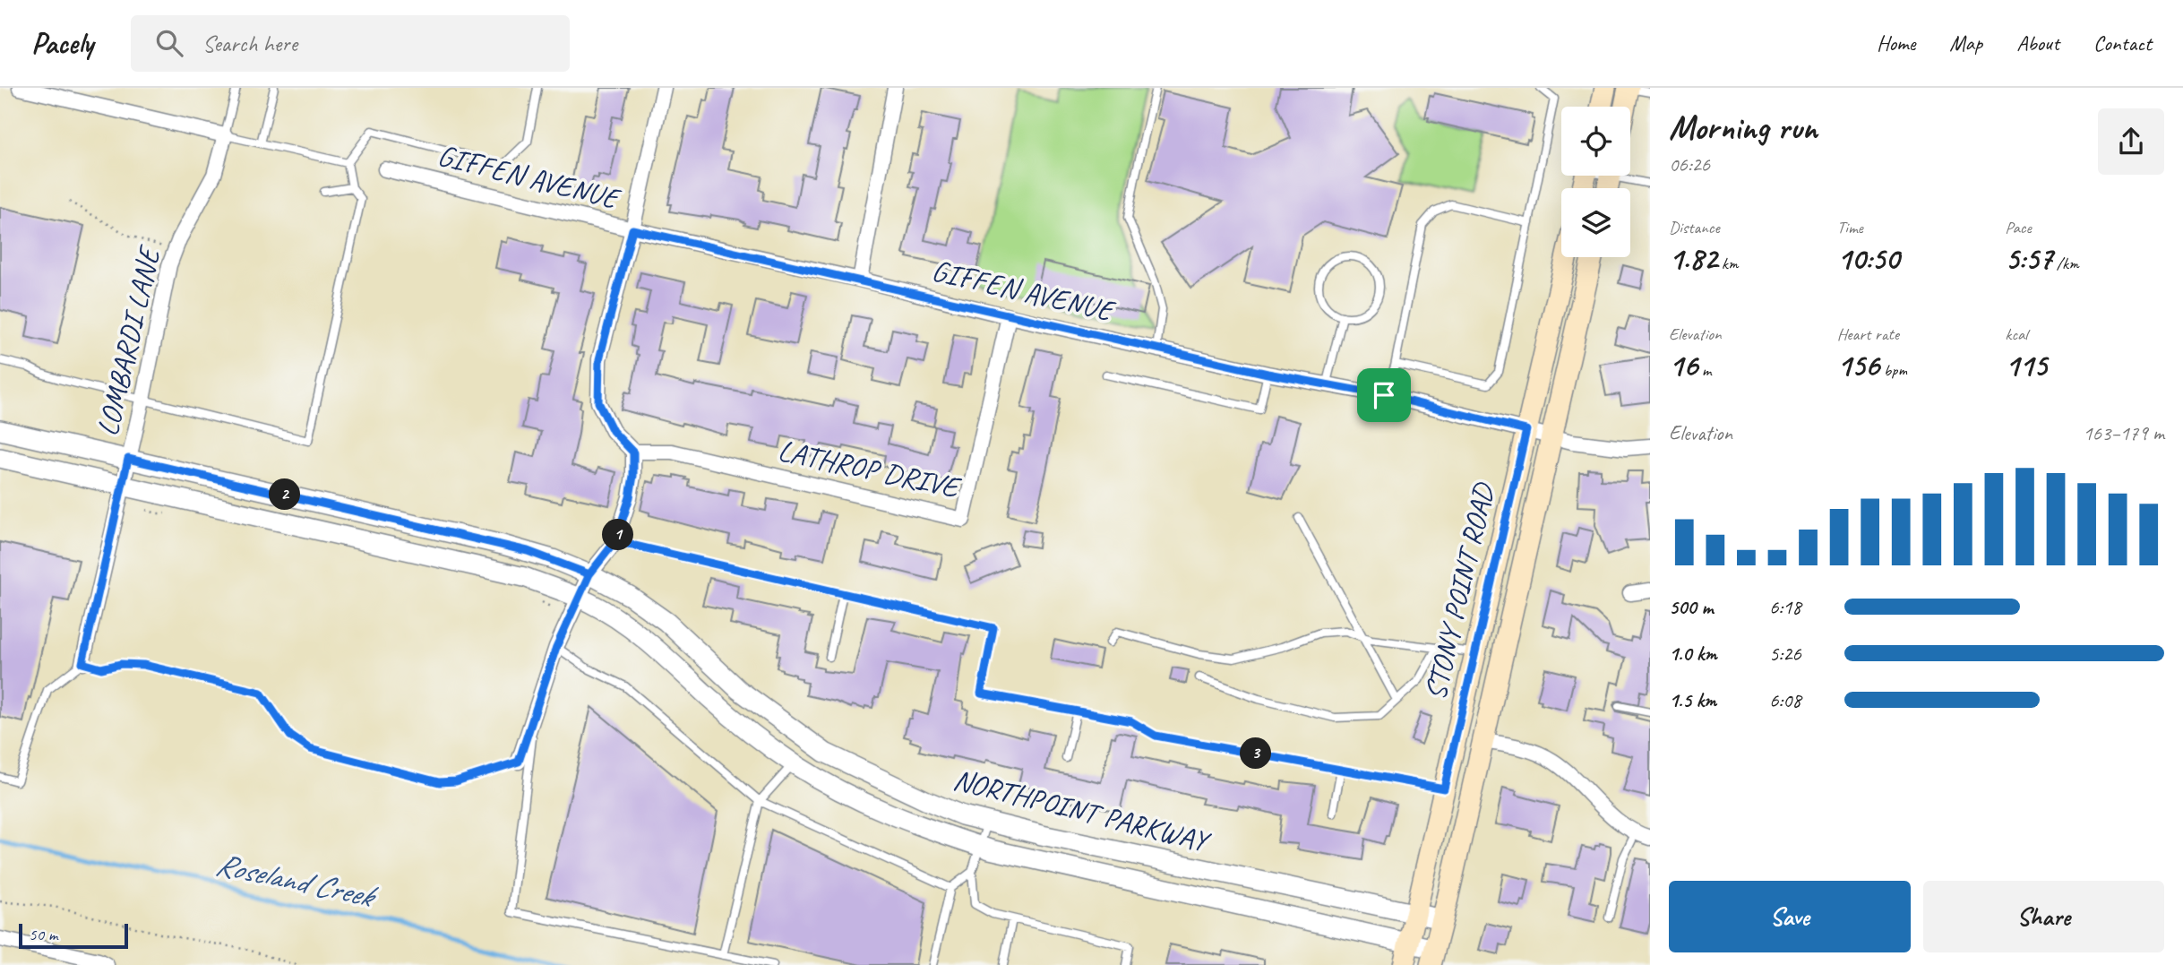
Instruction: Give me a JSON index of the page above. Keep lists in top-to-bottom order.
{
  "streets": {
    "main road": ["STONY POINT ROAD"],
    "street": [
      "GIFFEN AVENUE",
      "LOMBARDI LANE",
      "LATHROP DRIVE",
      "NORTHPOINT PARKWAY"
    ]
  },
  "crossings": [
    ["GIFFEN AVENUE", "LATHROP DRIVE"],
    ["GIFFEN AVENUE", "STONY POINT ROAD"],
    ["LOMBARDI LANE", "NORTHPOINT PARKWAY"],
    ["STONY POINT ROAD", "NORTHPOINT PARKWAY"]
  ],
  "water": ["Roseland Creek"],
  "scale_bar": "50 m",
  "page": {
    "header": "Pacely",
    "search": "Search here",
    "nav": [
      "Home",
      "Map",
      "About",
      "Contact"
    ],
    "heading": ["Morning run", "06:26"],
    "stats": [
      ["Distance", "1.82 km"],
      ["Time", "10:50"],
      ["Pace", "5:57 /km"],
      ["Elevation", "16 m"],
      ["Heart rate", "156 bpm"],
      ["kcal", "115"]
    ],
    "chart": ["Elevation", "163–179 m"],
    "pins": ["2", "1", "3"],
    "list": [
      {
        "name": "500 m",
        "note": "6:18"
      },
      {
        "name": "1.0 km",
        "note": "5:26"
      },
      {
        "name": "1.5 km",
        "note": "6:08"
      }
    ],
    "buttons": ["Save", "Share"],
    "scale": "50 m"
  }
}
